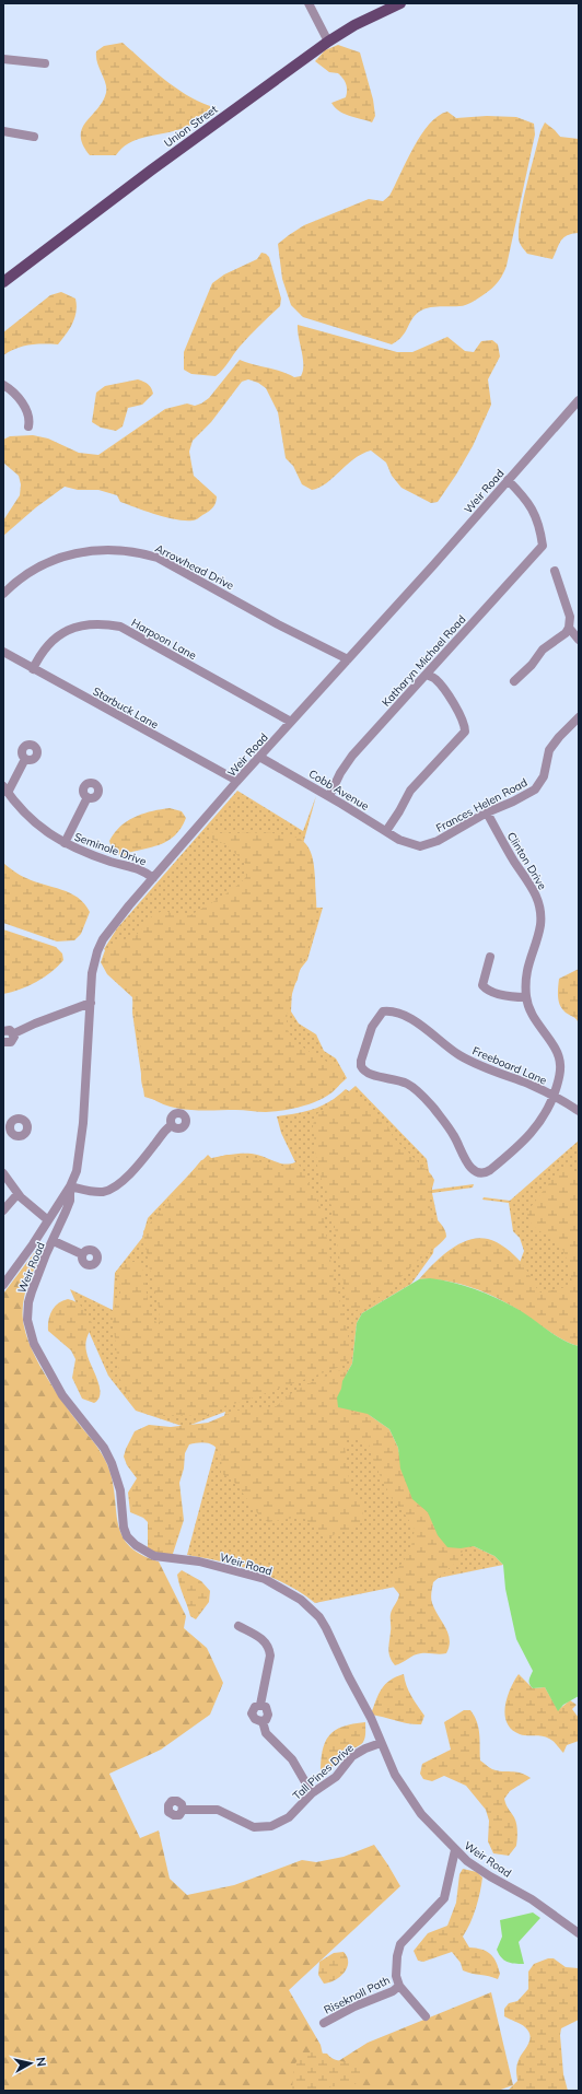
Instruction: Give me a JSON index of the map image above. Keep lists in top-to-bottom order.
{
  "streets": {
    "main road": ["Union Street"],
    "street": [
      "Weir Road",
      "Arrowhead Drive",
      "Harpoon Lane",
      "Katharyn Michael Road",
      "Starbuck Lane",
      "Cobb Avenue",
      "Frances Helen Road",
      "Seminole Drive",
      "Clinton Drive",
      "Freeboard Lane",
      "Tall Pines Drive",
      "Riseknoll Path"
    ]
  },
  "crossings": [
    ["Weir Road", "Arrowhead Drive"],
    ["Weir Road", "Harpoon Lane"],
    ["Weir Road", "Katharyn Michael Road"],
    ["Weir Road", "Starbuck Lane"],
    ["Weir Road", "Cobb Avenue"],
    ["Weir Road", "Seminole Drive"],
    ["Weir Road", "Tall Pines Drive"],
    ["Harpoon Lane", "Starbuck Lane"],
    ["Katharyn Michael Road", "Cobb Avenue"],
    ["Cobb Avenue", "Frances Helen Road"],
    ["Frances Helen Road", "Clinton Drive"],
    ["Clinton Drive", "Freeboard Lane"]
  ],
  "north": "right"
}
